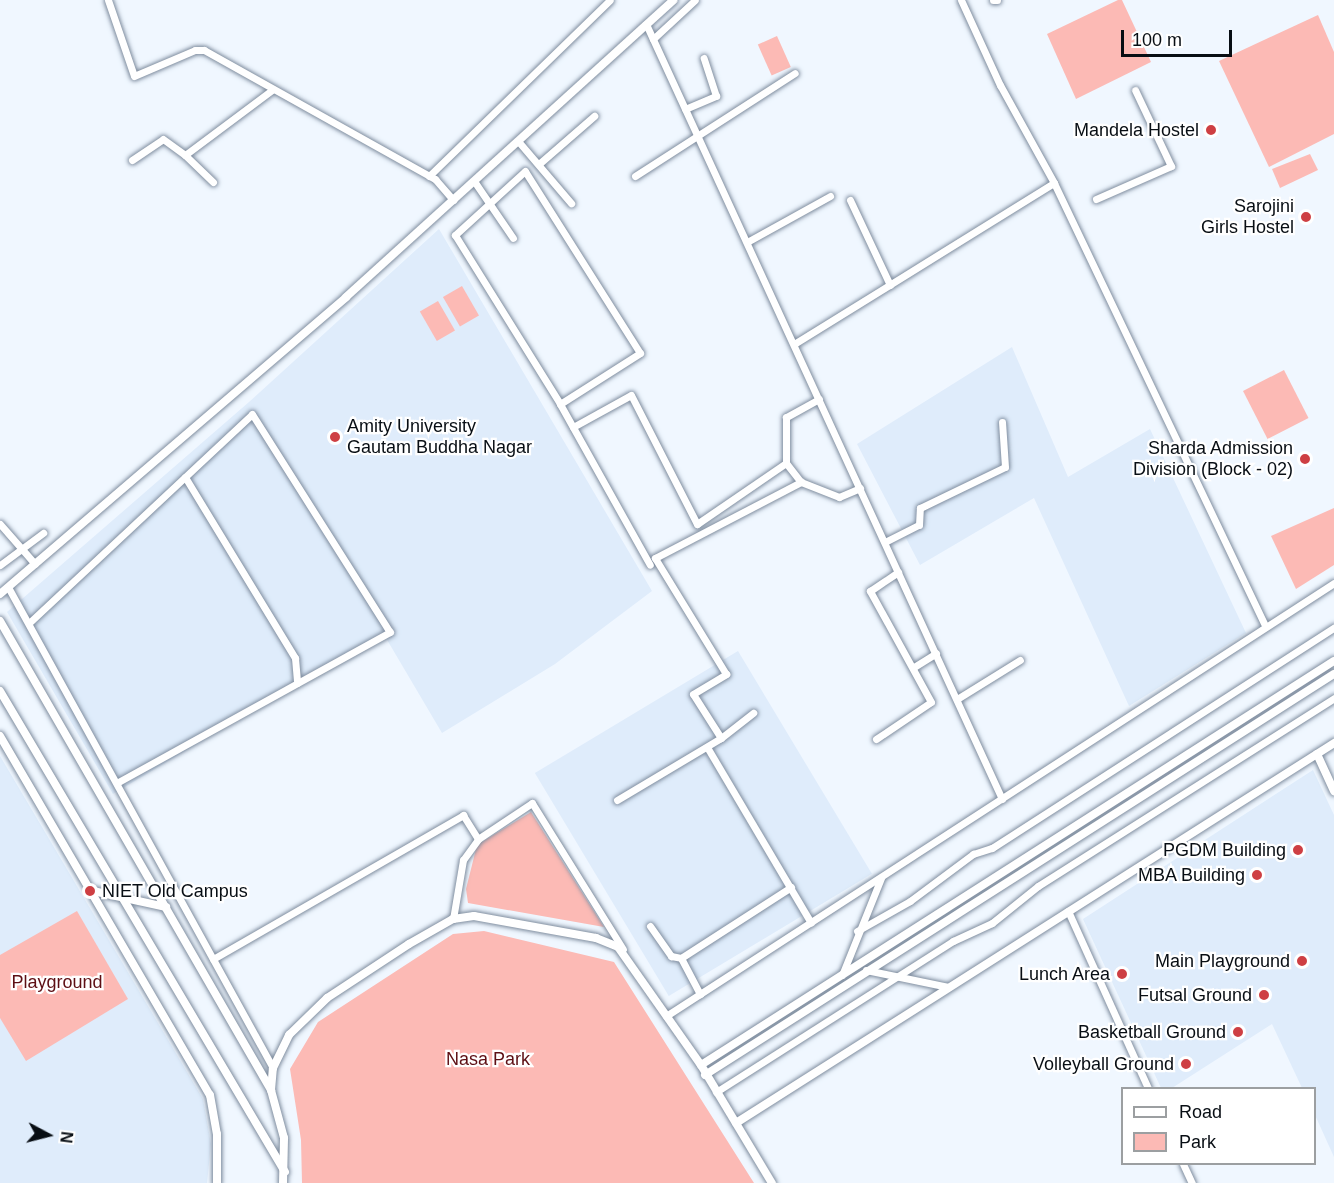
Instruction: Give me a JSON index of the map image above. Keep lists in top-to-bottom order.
{
  "parks": ["Playground", "Nasa Park"],
  "places": [
    "Mandela Hostel",
    "Sarojini Girls Hostel",
    "Amity University Gautam Buddha Nagar",
    "Sharda Admission Division (Block - 02)",
    "PGDM Building",
    "MBA Building",
    "NIET Old Campus",
    "Main Playground",
    "Lunch Area",
    "Futsal Ground",
    "Basketball Ground",
    "Volleyball Ground"
  ],
  "legend": ["Road", "Park"],
  "scale_bar": "100 m",
  "north": "right"
}
